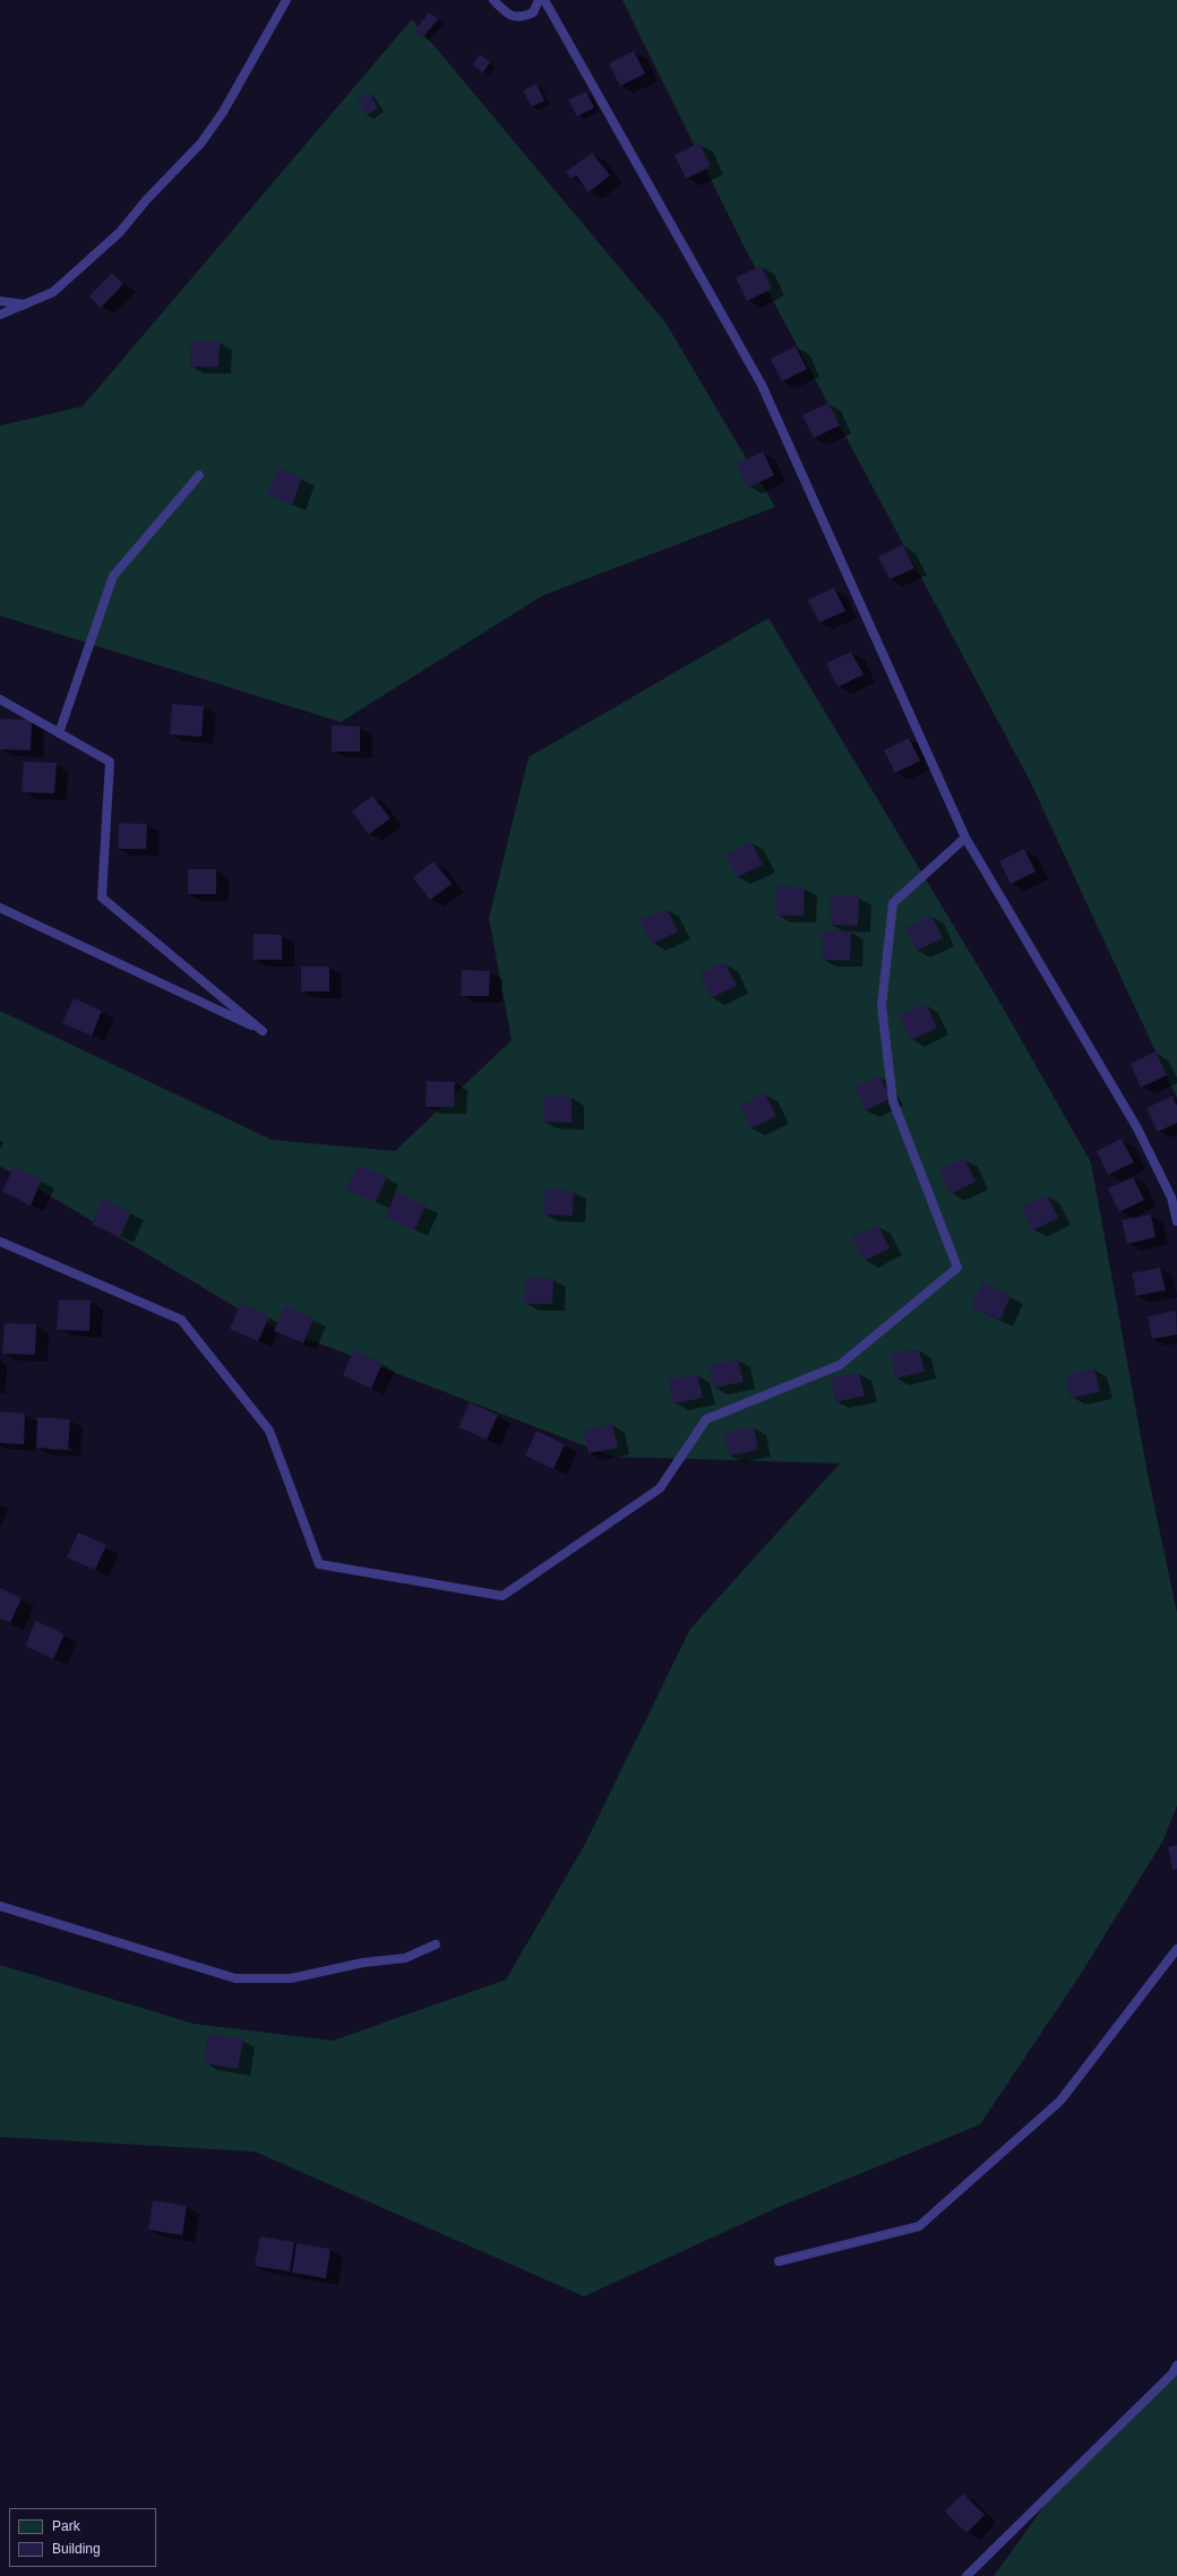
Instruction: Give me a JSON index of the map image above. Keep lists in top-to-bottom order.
{
  "legend": ["Park", "Building"]
}
